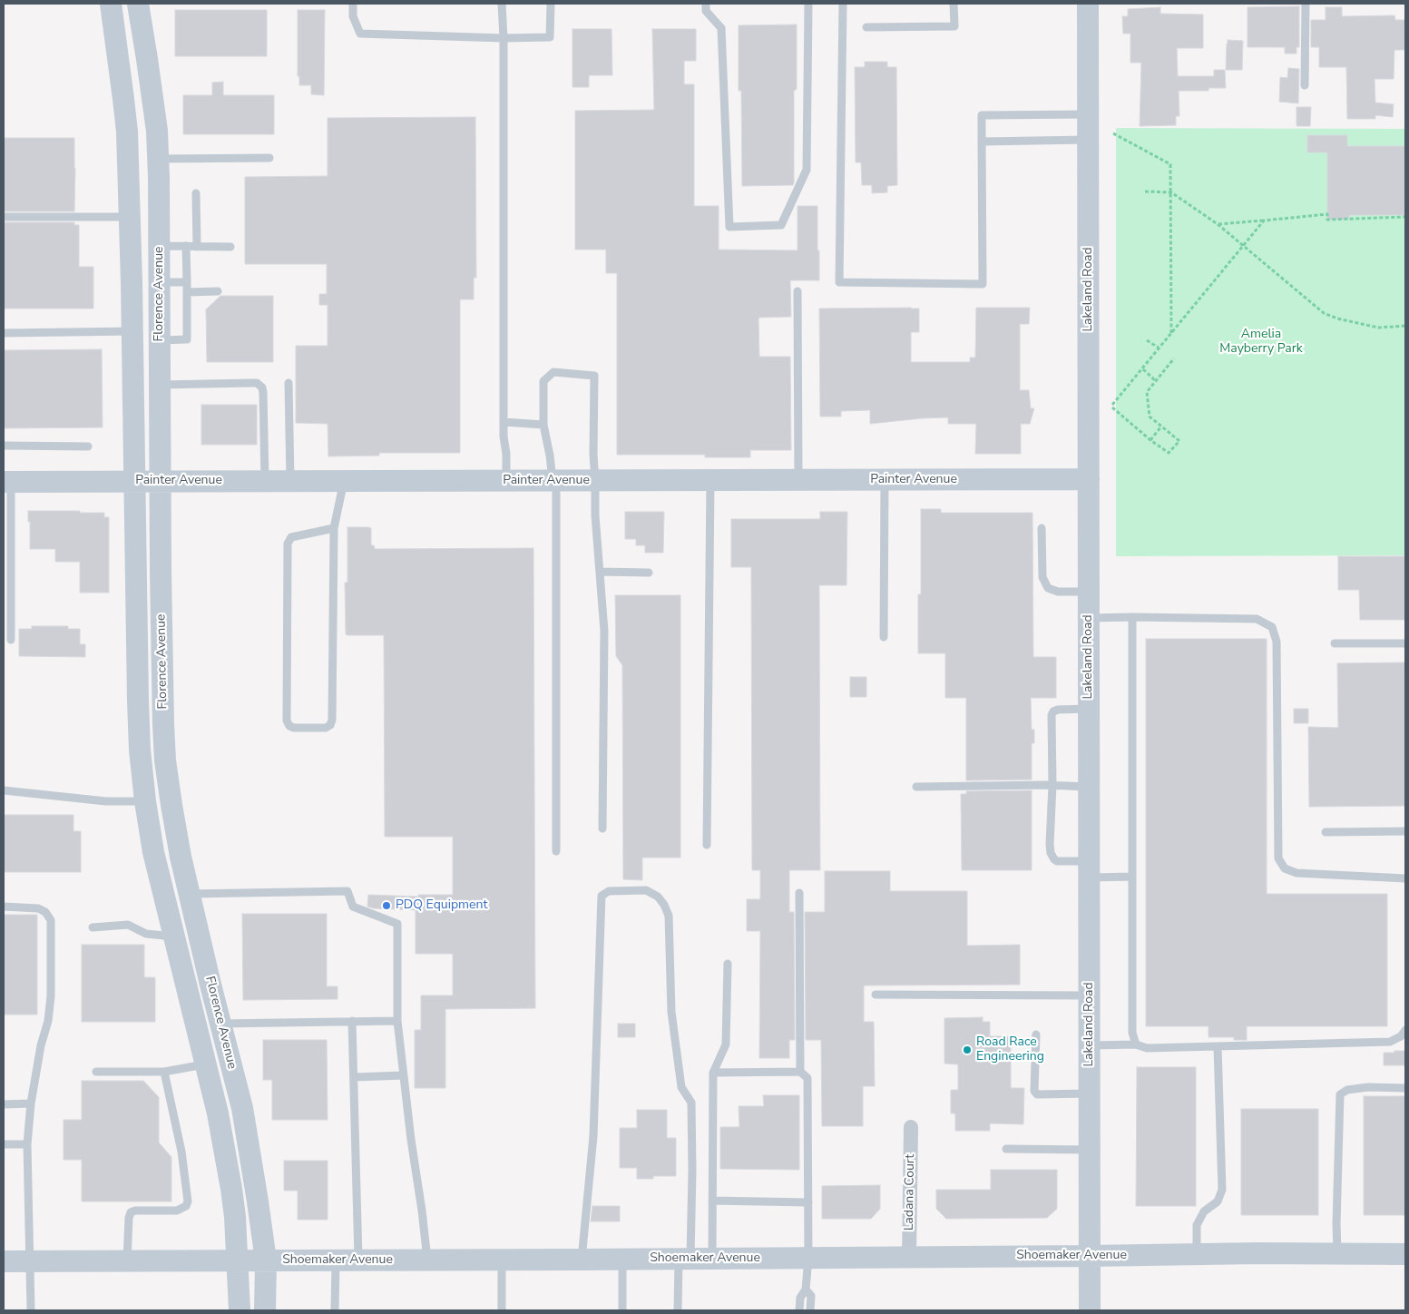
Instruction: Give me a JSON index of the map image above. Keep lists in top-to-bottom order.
{
  "streets": {
    "main road": [
      "Lakeland Road",
      "Florence Avenue",
      "Painter Avenue",
      "Shoemaker Avenue"
    ],
    "street": ["Ladana Court"]
  },
  "crossings": [
    ["Lakeland Road", "Painter Avenue"],
    ["Lakeland Road", "Shoemaker Avenue"],
    ["Florence Avenue", "Painter Avenue"],
    ["Florence Avenue", "Shoemaker Avenue"],
    ["Ladana Court", "Shoemaker Avenue"]
  ],
  "parks": ["Amelia Mayberry Park"],
  "places": ["PDQ Equipment", "Road Race Engineering"]
}
